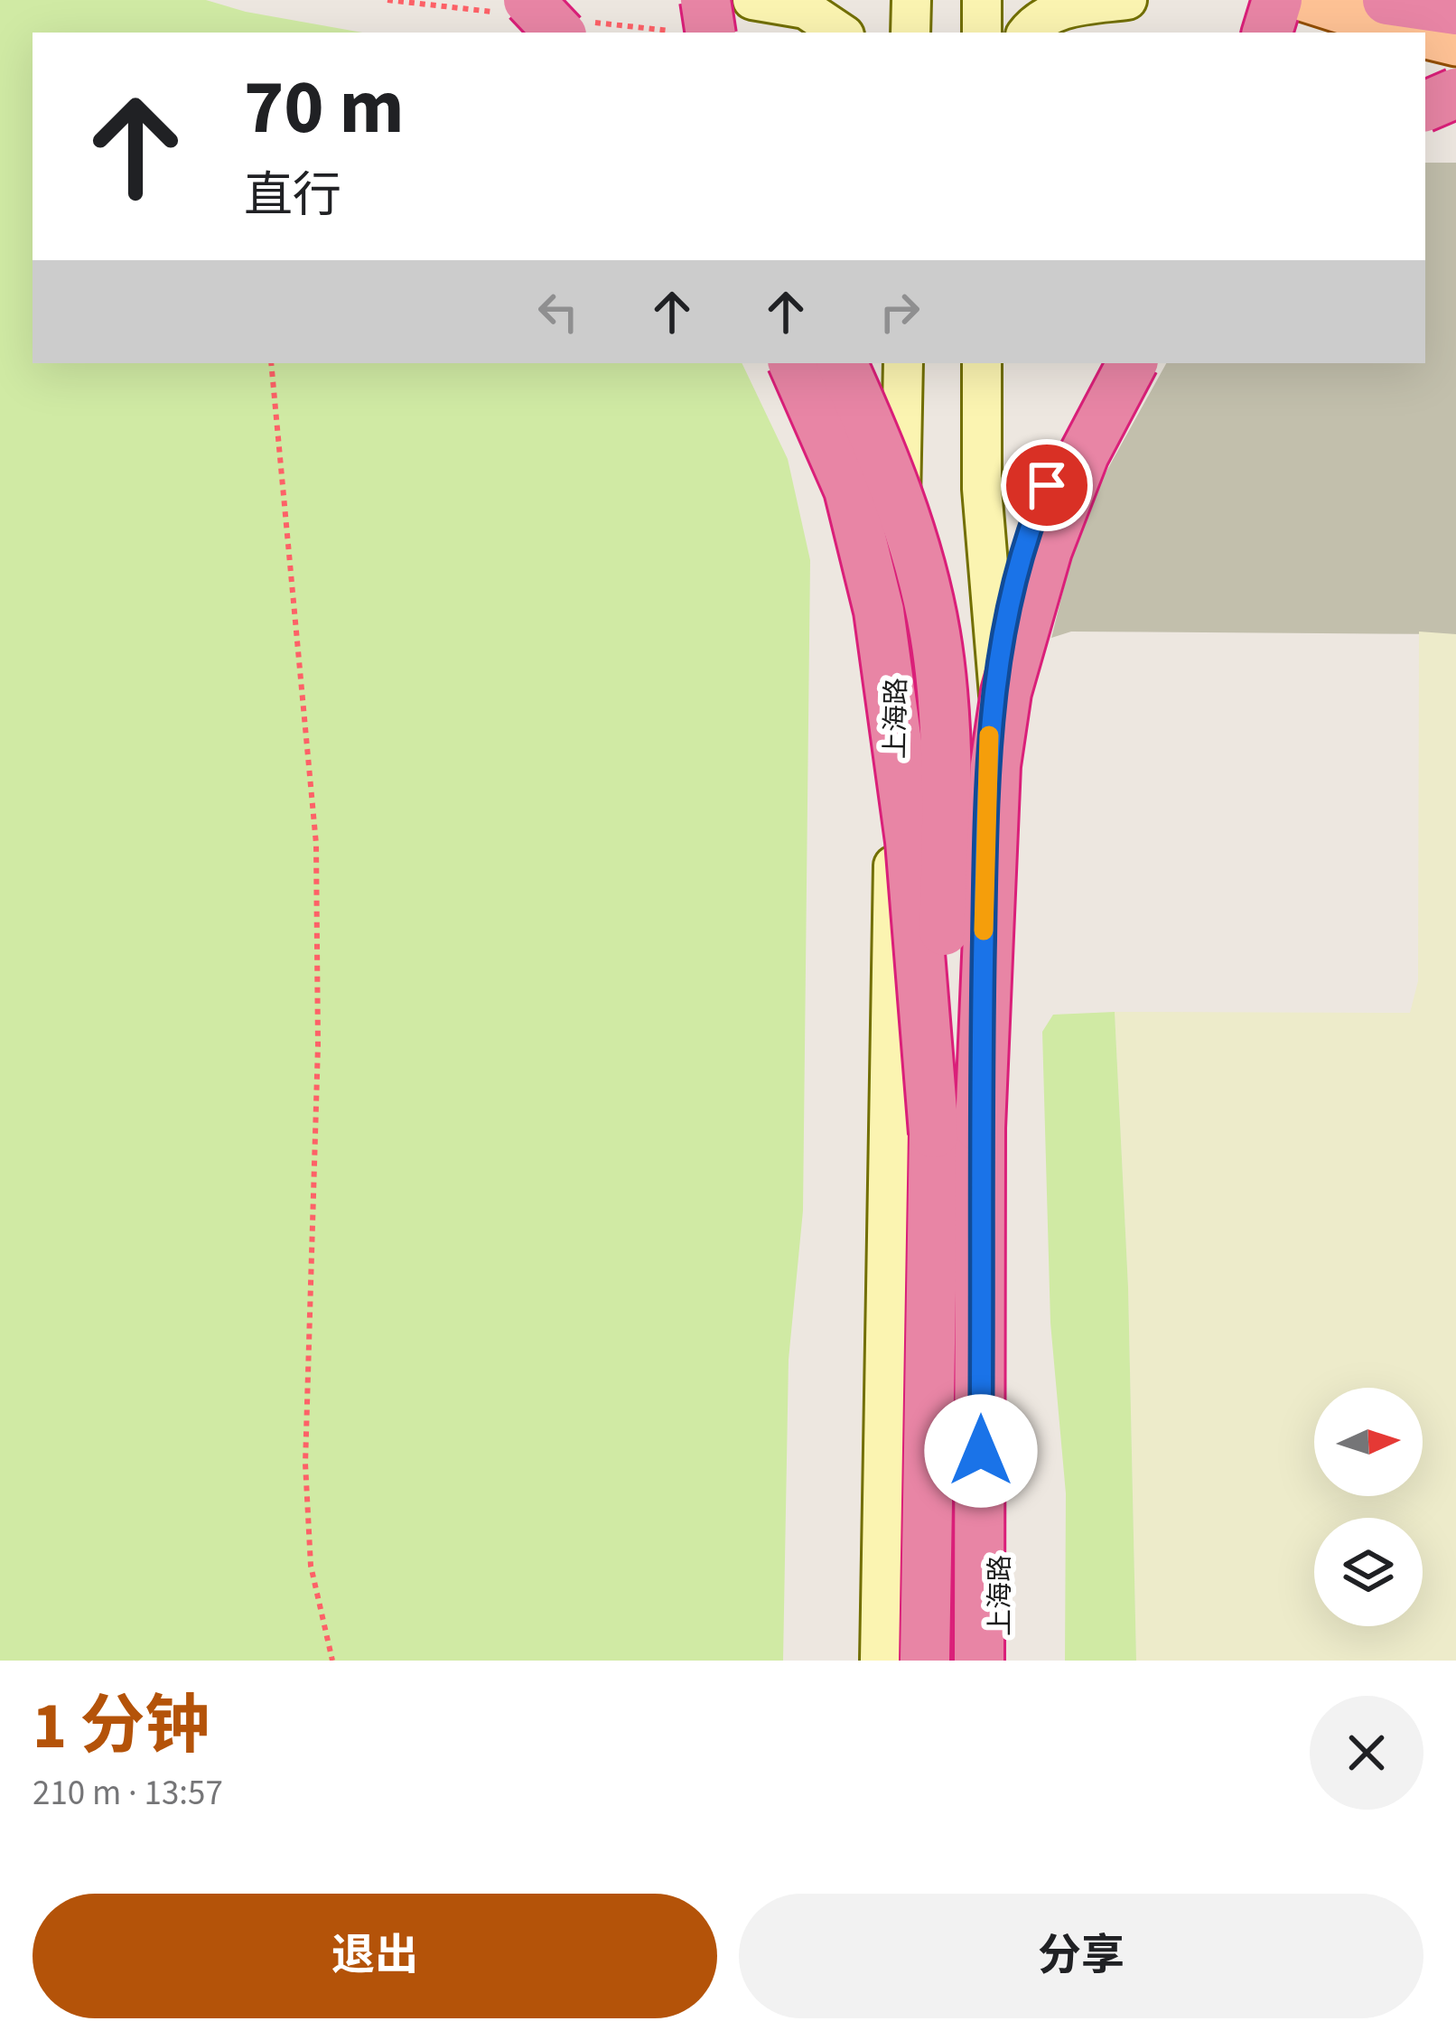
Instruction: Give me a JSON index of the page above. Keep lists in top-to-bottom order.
{
  "streets": {
    "highway": ["上海路"]
  },
  "north": "right",
  "page": {
    "turn": ["70 m", "直行"],
    "heading": ["1 分钟", "210 m · 13:57"],
    "buttons": ["退出", "分享"]
  }
}
